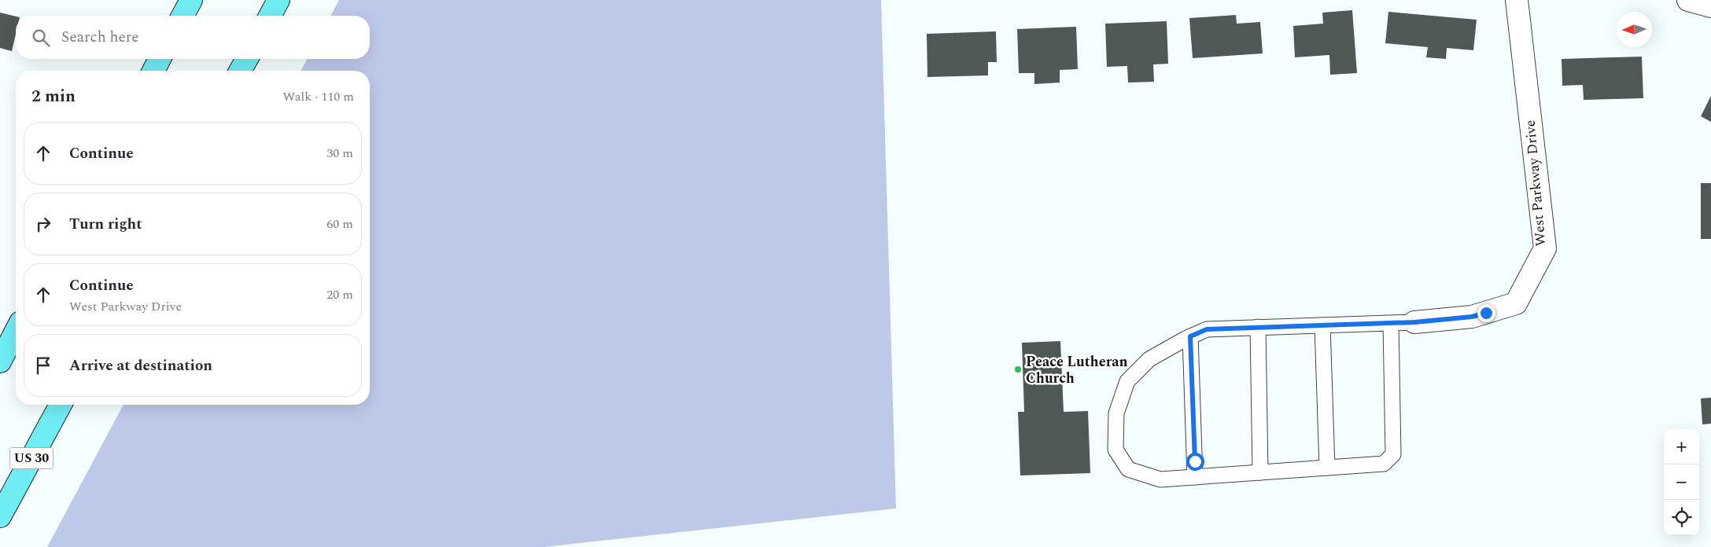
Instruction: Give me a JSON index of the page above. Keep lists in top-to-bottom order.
{
  "streets": {
    "main road": ["US 30"],
    "street": ["West Parkway Drive"]
  },
  "places": ["Peace Lutheran Church"],
  "north": "left",
  "page": {
    "search": "Search here",
    "heading": ["2 min", "Walk · 110 m"],
    "list": [
      ["Continue", "30 m"],
      ["Turn right", "60 m"],
      ["Continue", "West Parkway Drive", "20 m"],
      "Arrive at destination"
    ],
    "map_buttons": ["+", "−"]
  }
}
